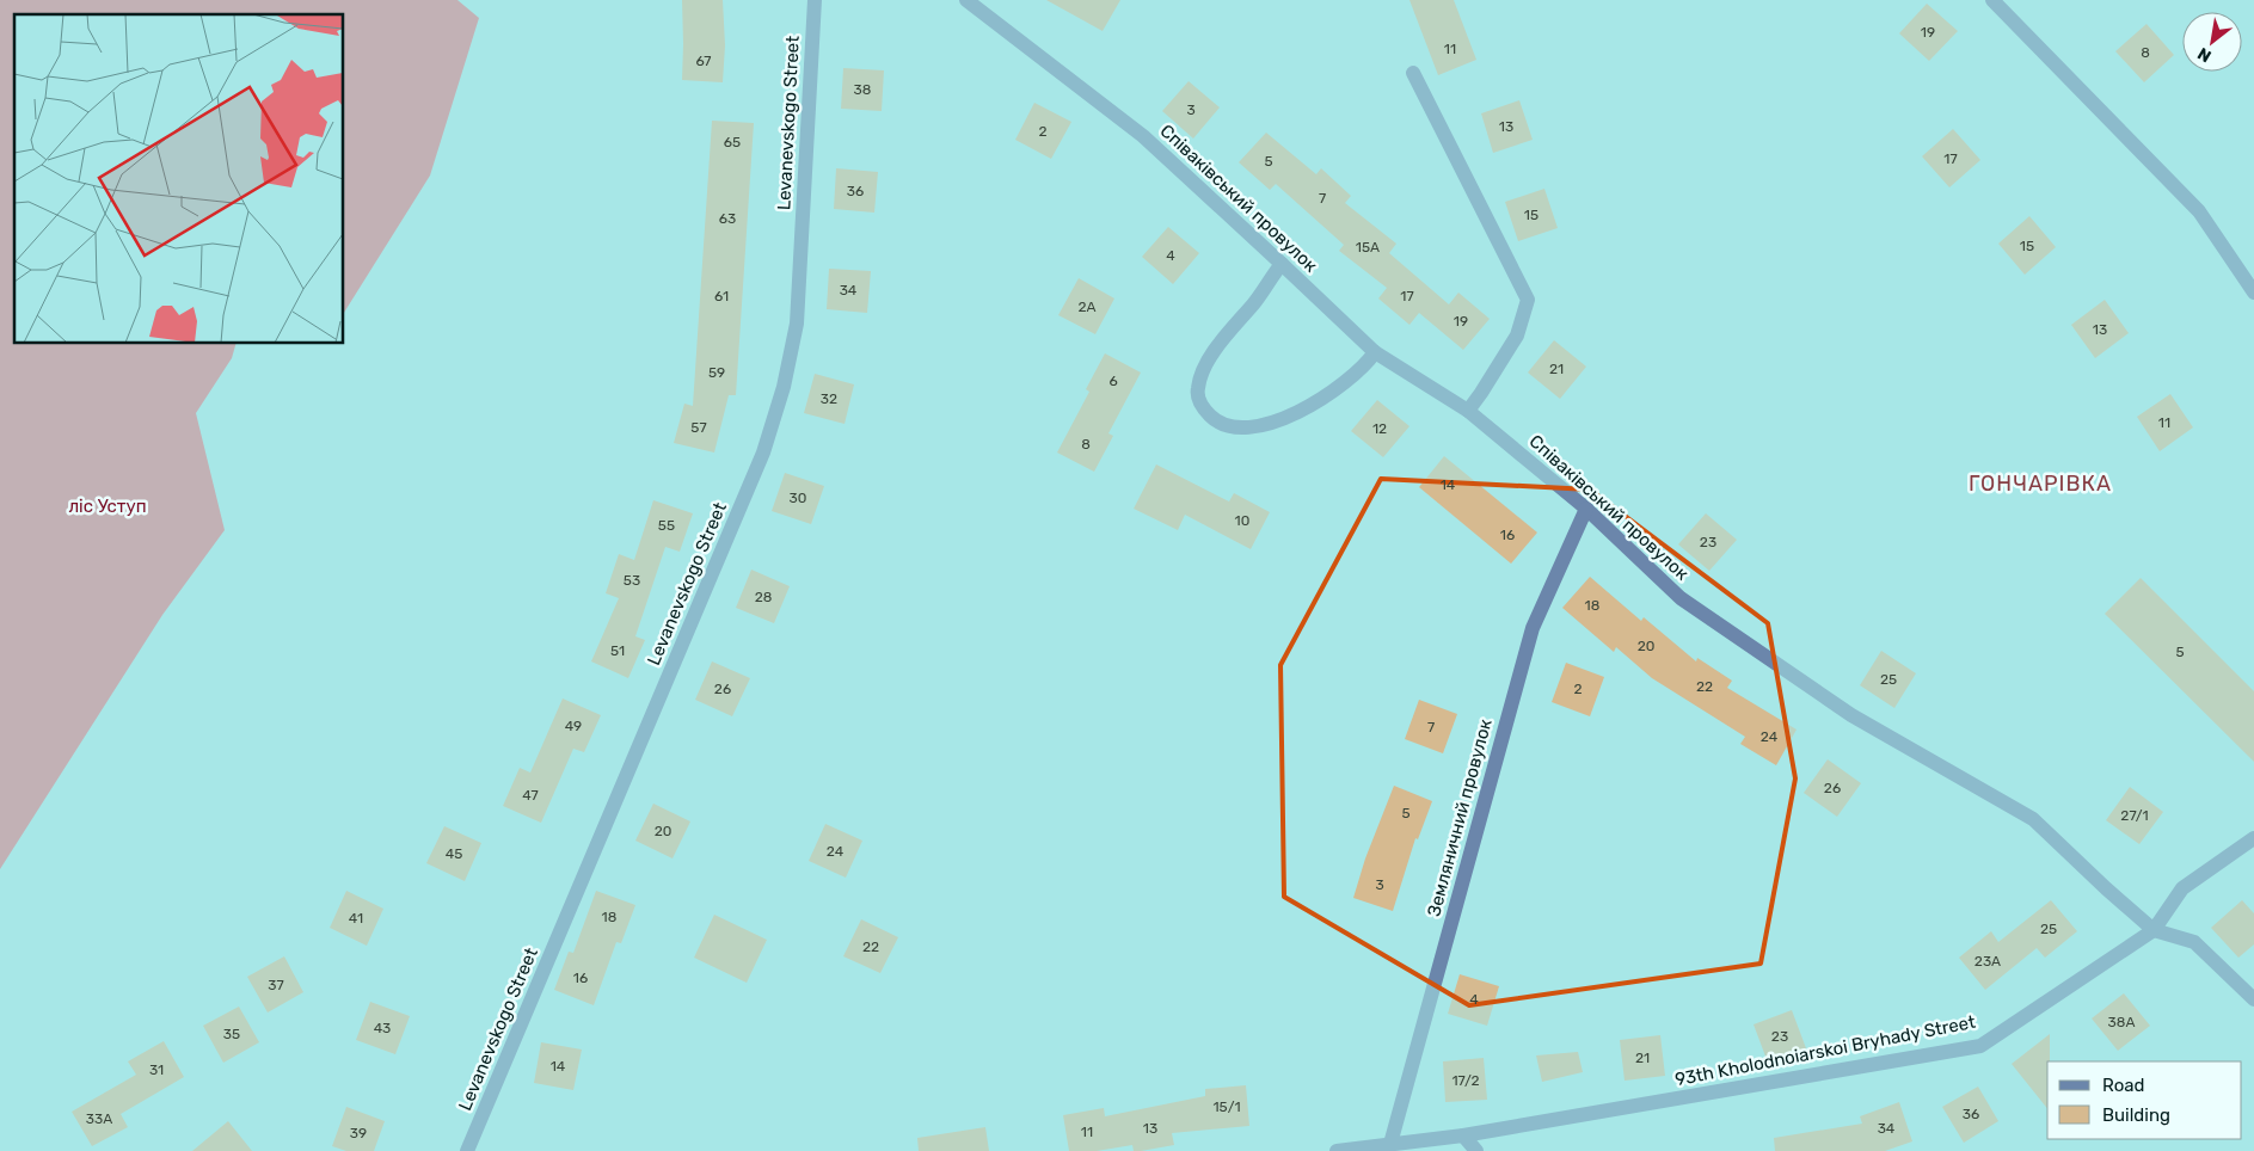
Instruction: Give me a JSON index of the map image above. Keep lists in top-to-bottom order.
{
  "streets": {
    "street": [
      "Levanevskogo Street",
      "Співаківський провулок",
      "Земляничний провулок",
      "93th Kholodnoiarskoi Bryhady Street"
    ]
  },
  "crossings": [
    ["Співаківський провулок", "Земляничний провулок"],
    ["Співаківський провулок", "93th Kholodnoiarskoi Bryhady Street"],
    ["Земляничний провулок", "93th Kholodnoiarskoi Bryhady Street"]
  ],
  "districts": ["ГОНЧАРІВКА"],
  "parks": ["ліс Уступ"],
  "house_numbers": [
    "19",
    "11",
    "8",
    "67",
    "38",
    "3",
    "13",
    "2",
    "65",
    "17",
    "5",
    "36",
    "7",
    "15",
    "63",
    "15",
    "15А",
    "4",
    "34",
    "61",
    "17",
    "2А",
    "19",
    "13",
    "21",
    "59",
    "6",
    "32",
    "11",
    "57",
    "12",
    "8",
    "14",
    "30",
    "10",
    "55",
    "16",
    "23",
    "53",
    "28",
    "18",
    "20",
    "51",
    "5",
    "25",
    "22",
    "26",
    "2",
    "49",
    "7",
    "24",
    "26",
    "47",
    "5",
    "27/1",
    "20",
    "24",
    "45",
    "3",
    "18",
    "41",
    "25",
    "22",
    "23А",
    "16",
    "37",
    "4",
    "38А",
    "43",
    "35",
    "23",
    "21",
    "14",
    "31",
    "17/2",
    "15/1",
    "36",
    "33А",
    "13",
    "34",
    "11",
    "39"
  ],
  "legend": ["Road", "Building"],
  "north": "bottom left"
}
